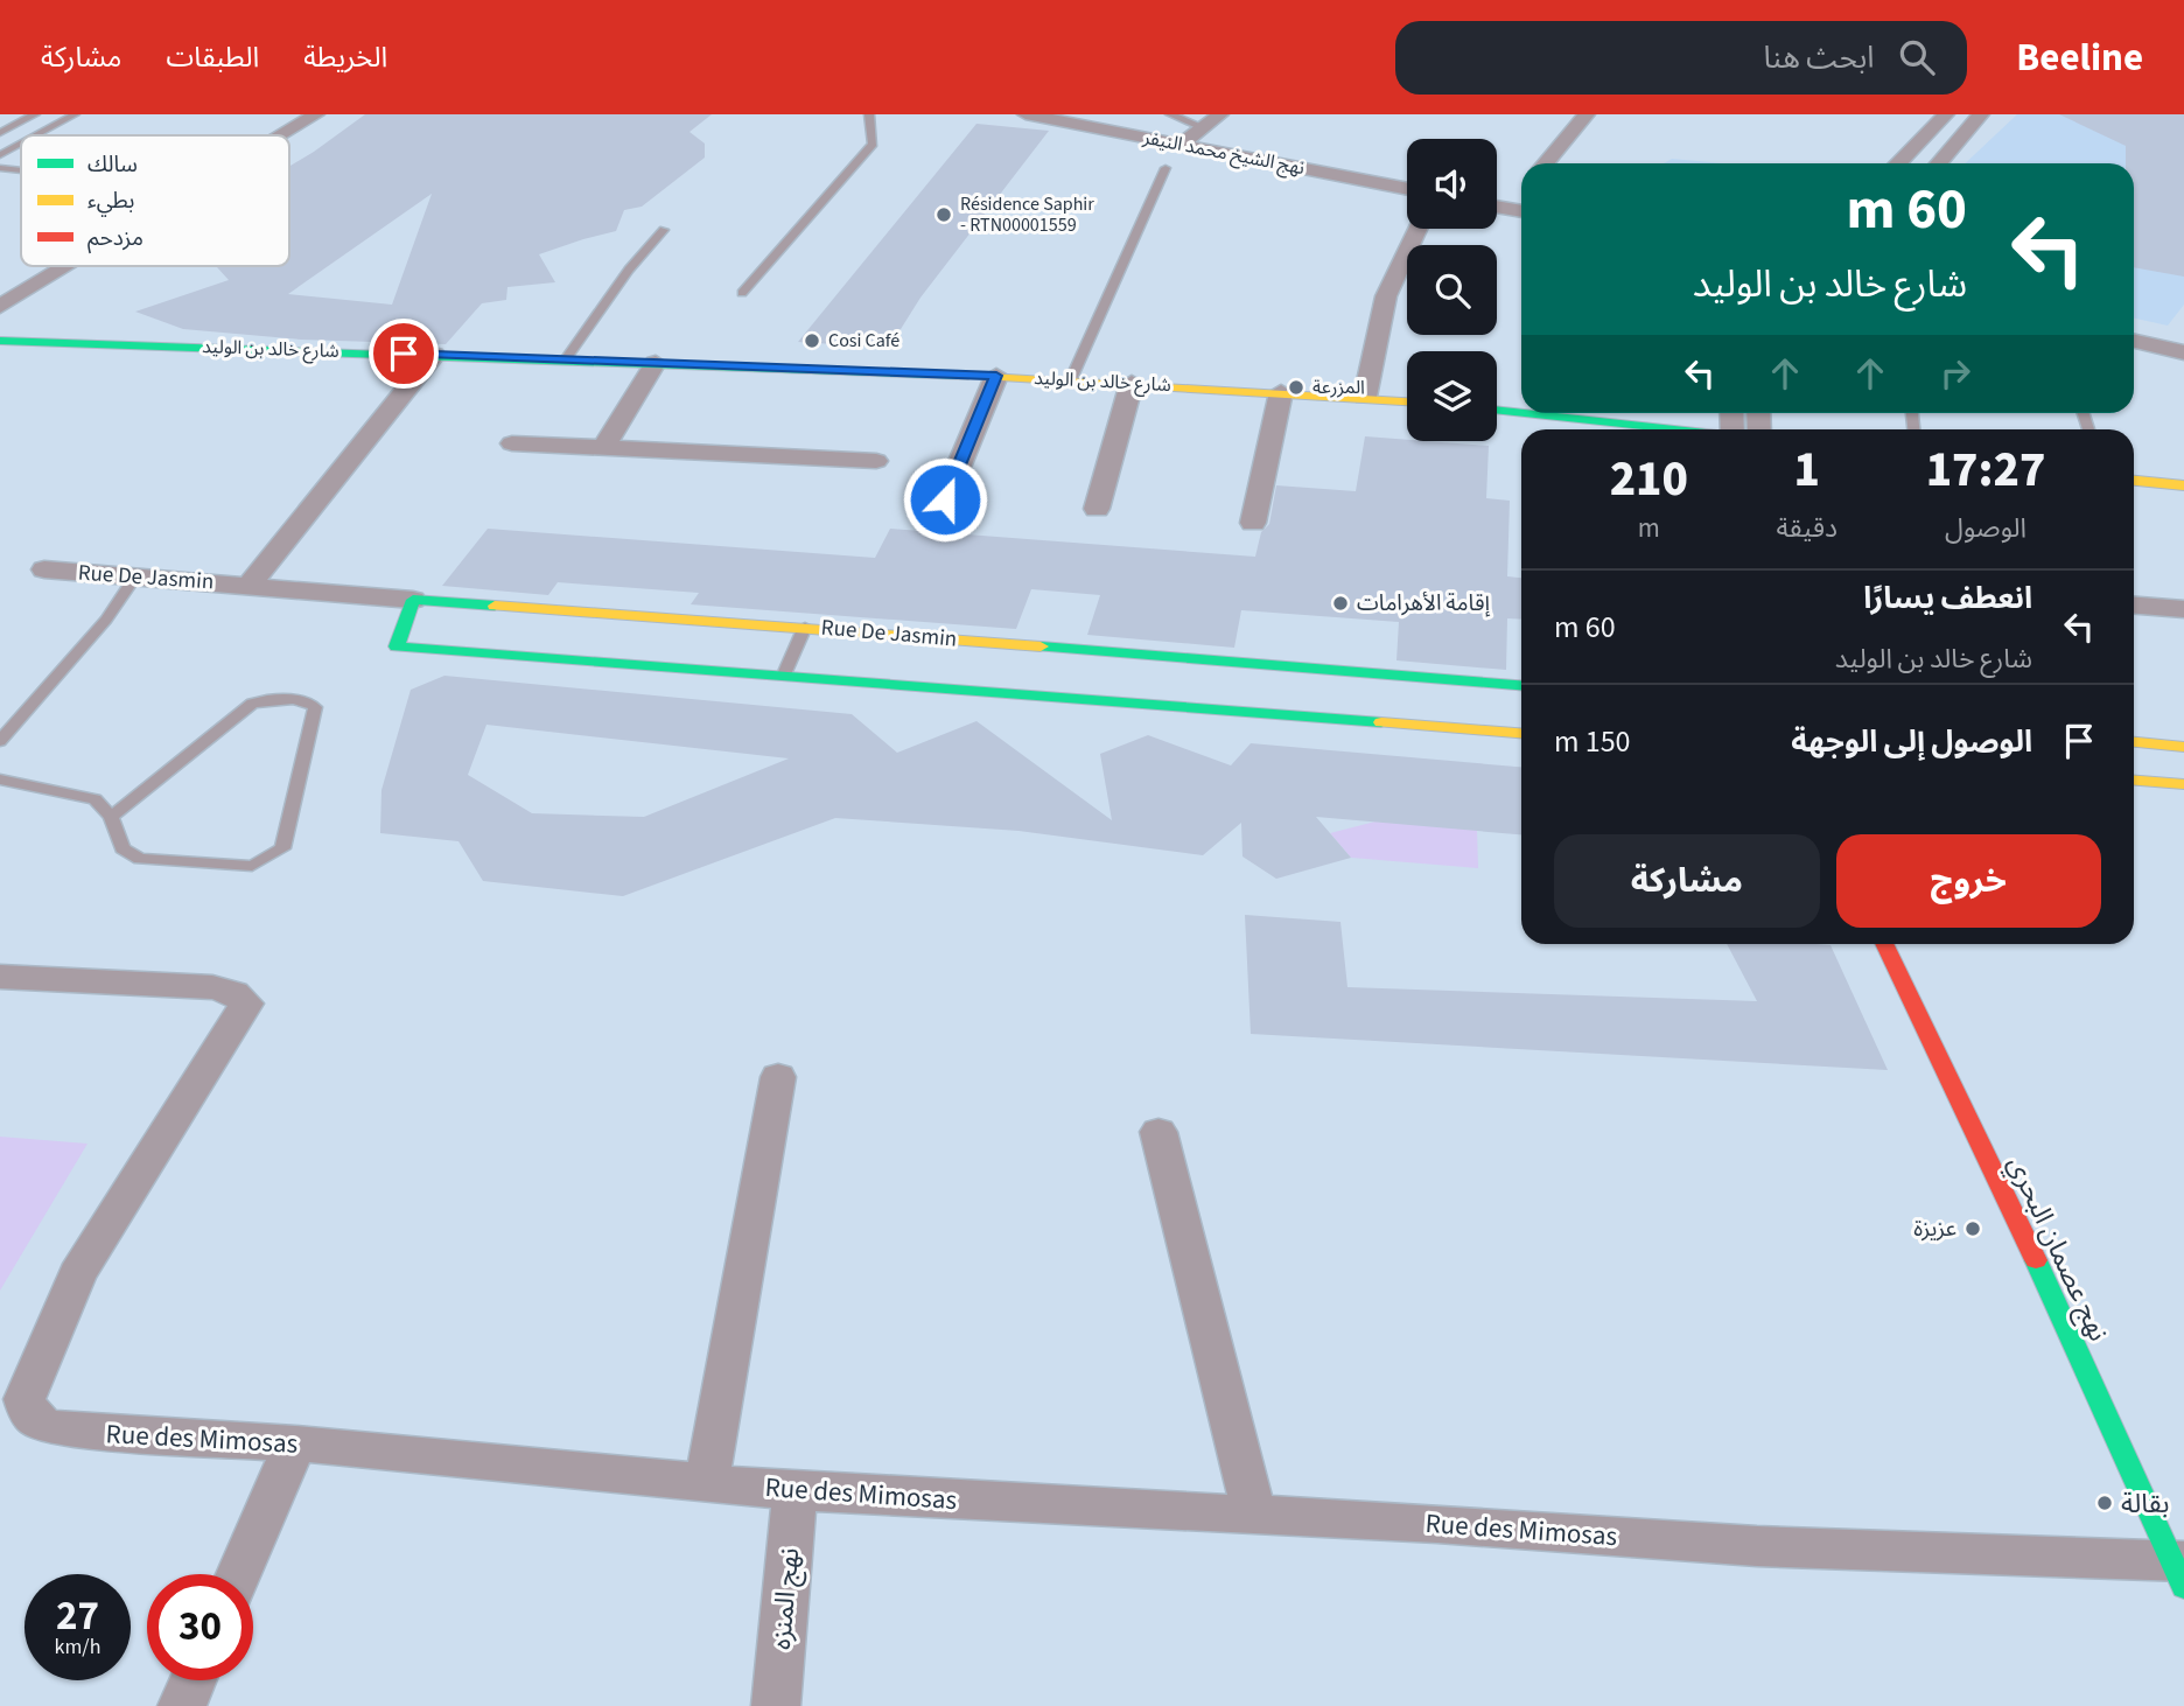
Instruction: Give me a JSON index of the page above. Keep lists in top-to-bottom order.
{
  "streets": {
    "street": [
      "نهج الشيخ محمد النيفر",
      "شارع خالد بن الوليد",
      "Rue De Jasmin",
      "نهج عصمان البحري",
      "Rue des Mimosas",
      "نهج المنزه"
    ]
  },
  "crossings": [
    ["نهج عصمان البحري", "Rue des Mimosas"],
    ["Rue des Mimosas", "نهج المنزه"]
  ],
  "places": [
    "Résidence Saphir - RTN00001559",
    "Cosi Café",
    "المزرعة",
    "إقامة الأهرامات",
    "عزيزة",
    "بقالة"
  ],
  "legend": ["سالك", "بطيء", "مزدحم"],
  "page": {
    "header": "Beeline",
    "search": "ابحث هنا",
    "nav": ["الخريطة", "الطبقات", "مشاركة"],
    "turn": ["60 m", "شارع خالد بن الوليد"],
    "eta": [
      "17:27",
      "الوصول",
      "1",
      "دقيقة",
      "210",
      "m"
    ],
    "list": [
      {
        "name": "انعطف يسارًا",
        "note": "شارع خالد بن الوليد",
        "value": "60 m"
      },
      {
        "name": "الوصول إلى الوجهة",
        "value": "150 m"
      }
    ],
    "buttons": ["خروج", "مشاركة"],
    "speed": "27 km/h",
    "limit": "30"
  }
}
